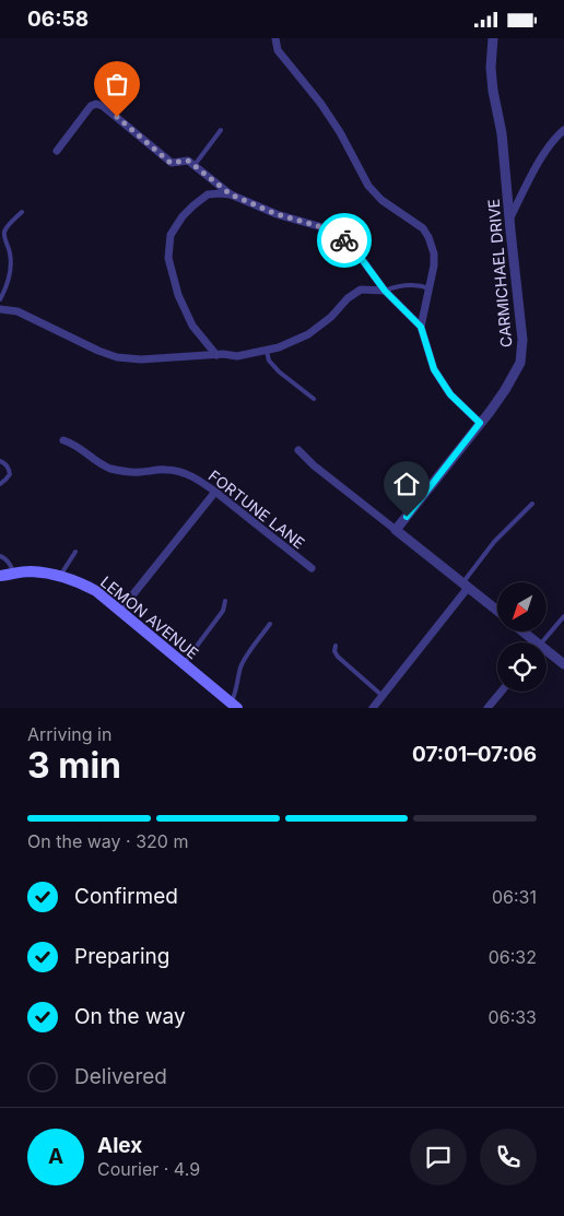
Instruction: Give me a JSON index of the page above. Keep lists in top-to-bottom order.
{
  "streets": {
    "main road": ["LEMON AVENUE"],
    "street": ["CARMICHAEL DRIVE", "FORTUNE LANE"]
  },
  "north": "bottom left",
  "page": {
    "status": "06:58",
    "heading": ["3 min", "Arriving in", "07:01–07:06"],
    "panel": ["Alex", "Courier · 4.9"],
    "bar": "On the way · 320 m",
    "list": [
      ["Confirmed", "06:31"],
      ["Preparing", "06:32"],
      ["On the way", "06:33"],
      "Delivered"
    ],
    "round": "A"
  }
}
